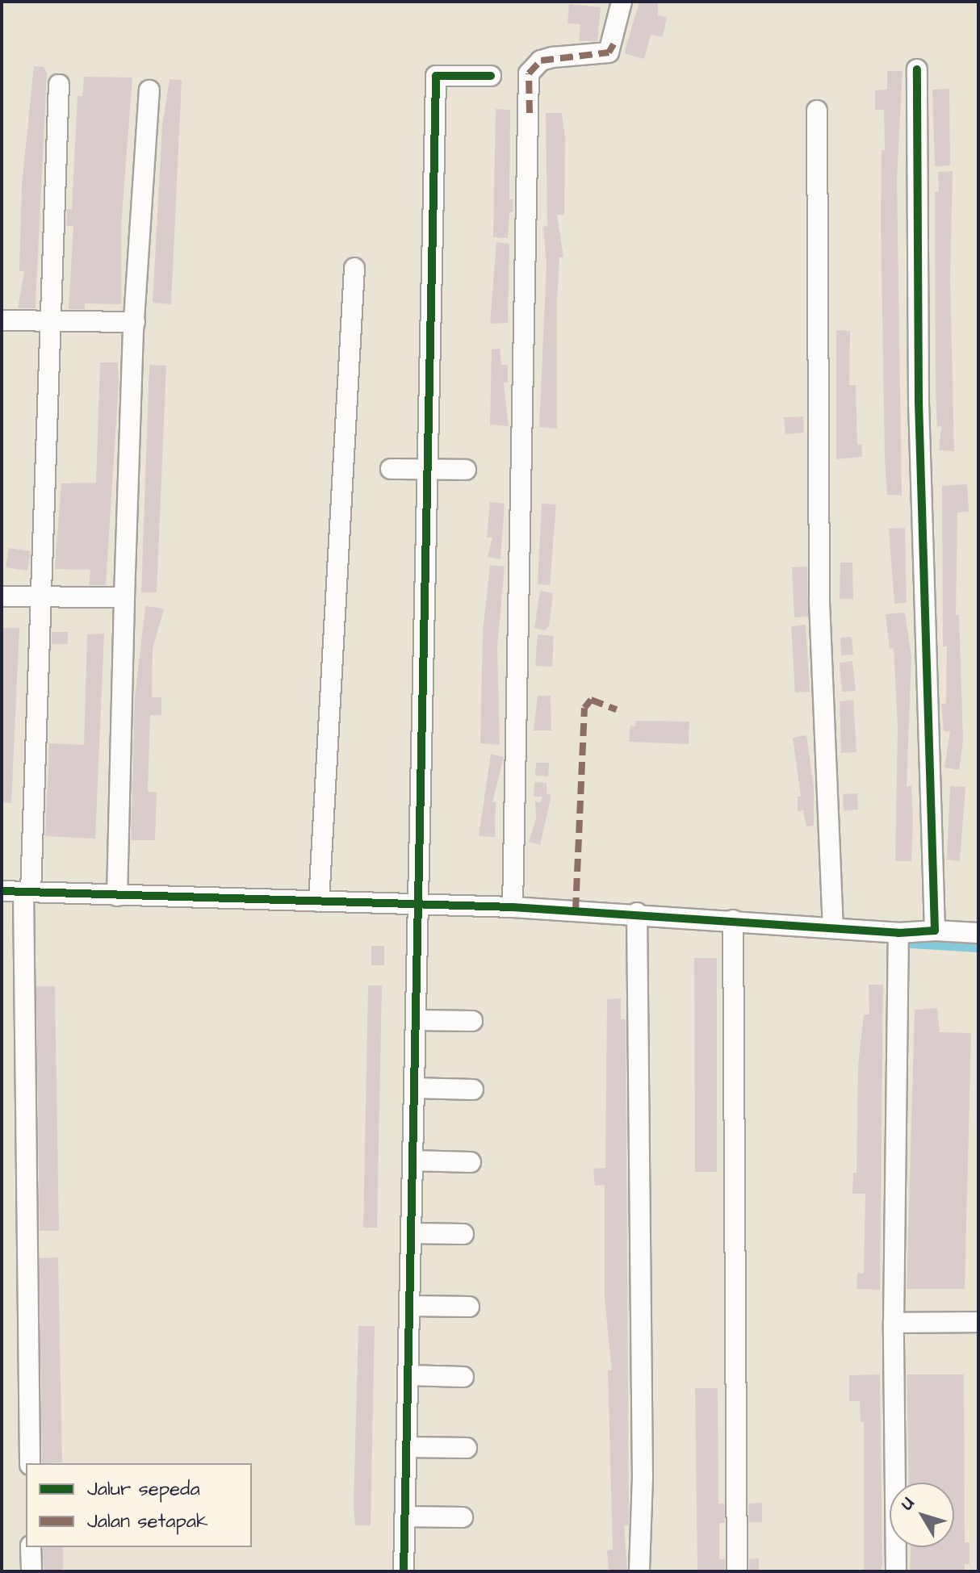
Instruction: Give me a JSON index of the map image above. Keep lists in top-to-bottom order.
{
  "legend": ["Jalur sepeda", "Jalan setapak"],
  "north": "top left"
}
